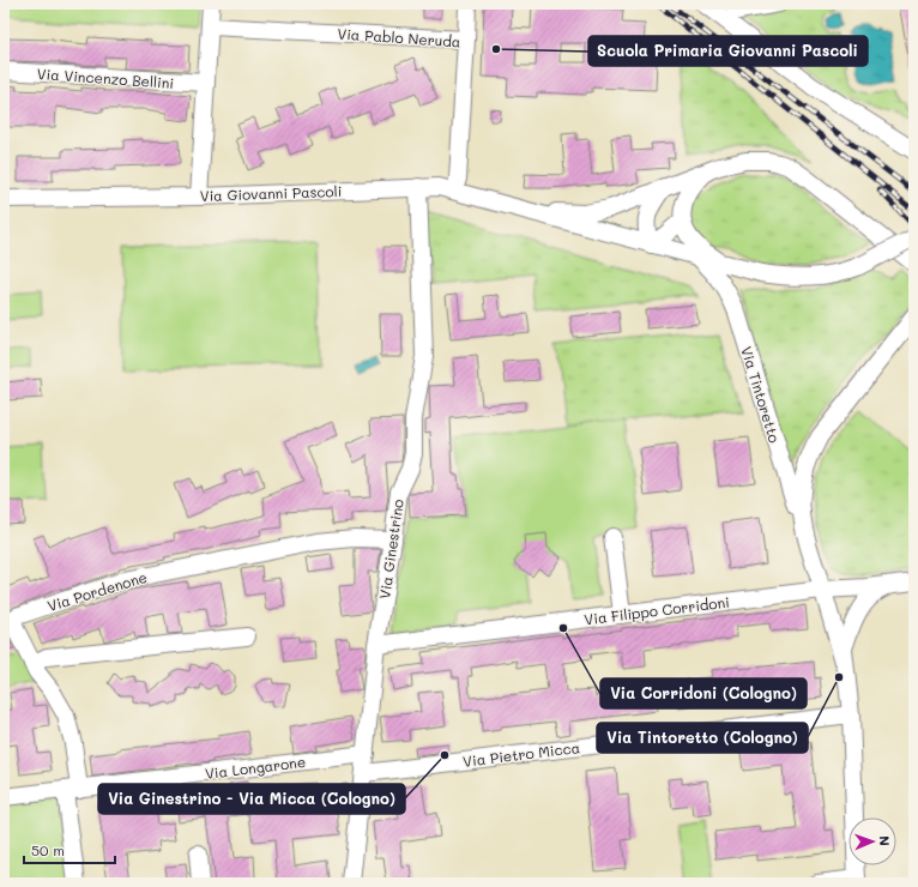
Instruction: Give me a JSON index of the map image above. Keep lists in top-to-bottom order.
{
  "streets": {
    "street": [
      "Via Pablo Neruda",
      "Via Vincenzo Bellini",
      "Via Giovanni Pascoli",
      "Via Tintoretto",
      "Via Ginestrino",
      "Via Pordenone",
      "Via Filippo Corridoni",
      "Via Pietro Micca",
      "Via Longarone"
    ]
  },
  "crossings": [
    ["Via Pablo Neruda", "Via Giovanni Pascoli"],
    ["Via Giovanni Pascoli", "Via Tintoretto"],
    ["Via Giovanni Pascoli", "Via Ginestrino"],
    ["Via Tintoretto", "Via Filippo Corridoni"],
    ["Via Tintoretto", "Via Pietro Micca"],
    ["Via Ginestrino", "Via Pordenone"],
    ["Via Ginestrino", "Via Filippo Corridoni"],
    ["Via Ginestrino", "Via Pietro Micca"],
    ["Via Ginestrino", "Via Longarone"],
    ["Via Pordenone", "Via Longarone"]
  ],
  "places": [
    "Scuola Primaria Giovanni Pascoli",
    "Via Corridoni (Cologno)",
    "Via Tintoretto (Cologno)",
    "Via Ginestrino - Via Micca (Cologno)"
  ],
  "scale_bar": "50 m",
  "north": "right"
}
